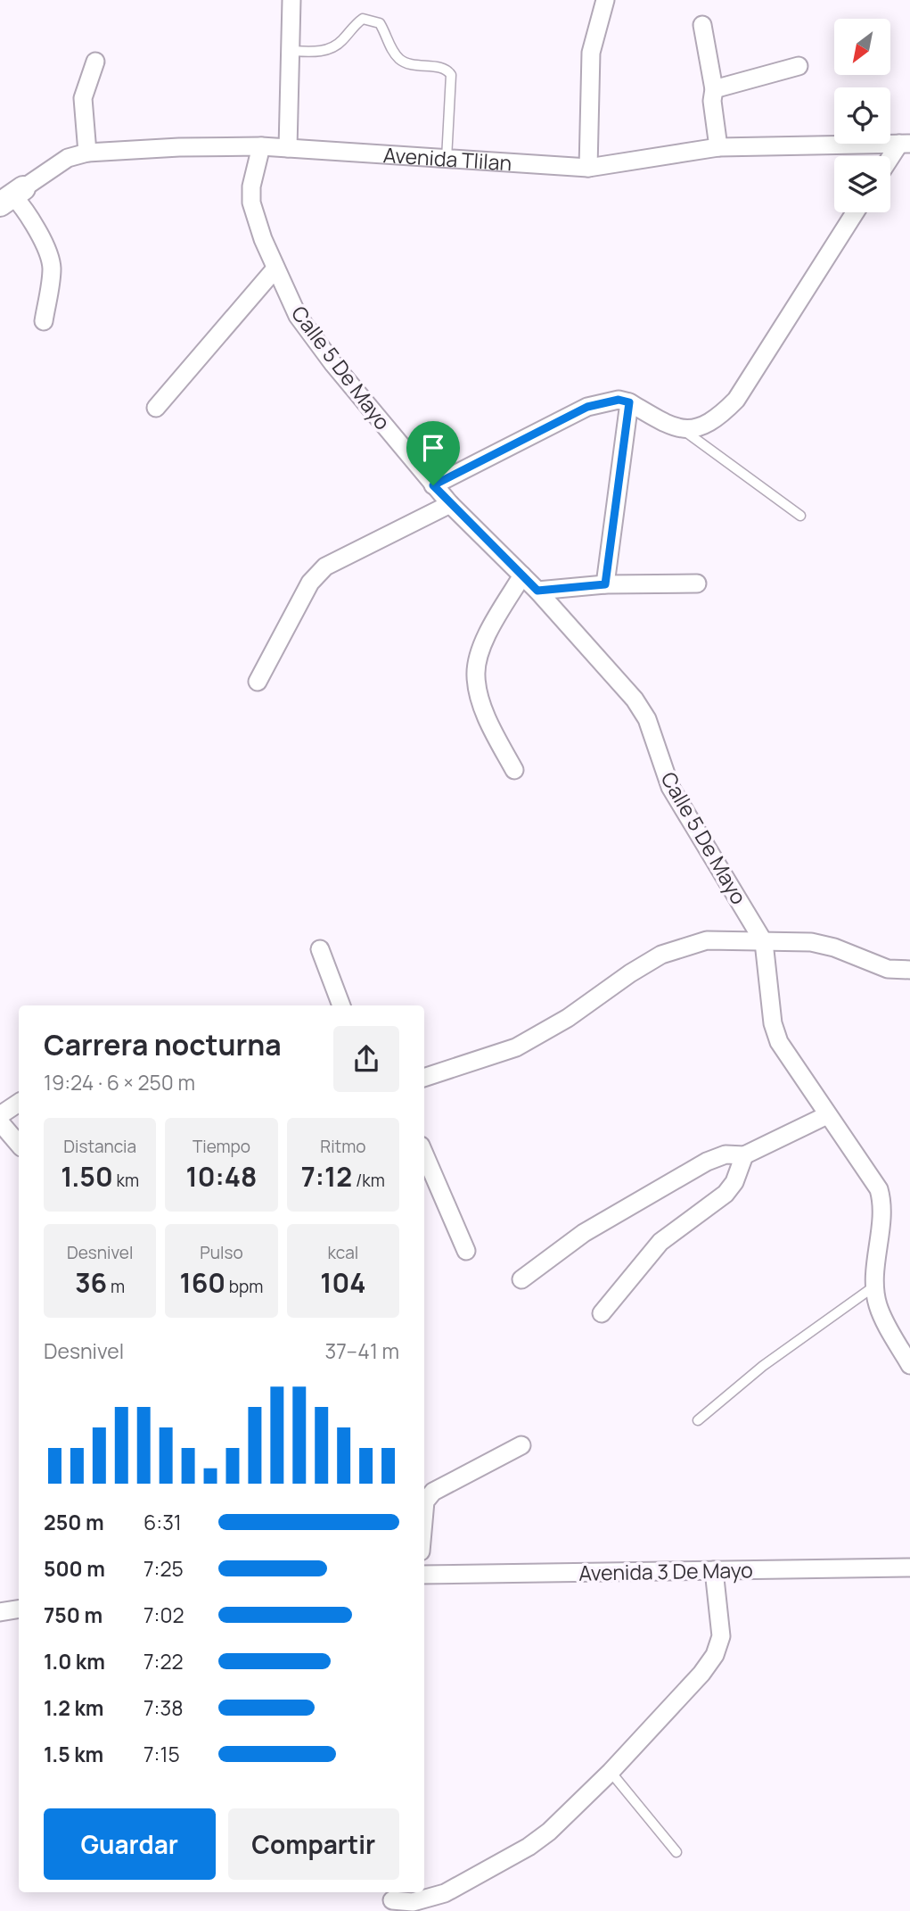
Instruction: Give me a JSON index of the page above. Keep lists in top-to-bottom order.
{
  "streets": {
    "street": ["Avenida Tlilan", "Calle 5 De Mayo", "Avenida 3 De Mayo"]
  },
  "crossings": [
    ["Avenida Tlilan", "Calle 5 De Mayo"]
  ],
  "north": "bottom left",
  "page": {
    "heading": ["Carrera nocturna", "19:24 · 6 × 250 m"],
    "stats": [
      ["Distancia", "1.50 km"],
      ["Tiempo", "10:48"],
      ["Ritmo", "7:12 /km"],
      ["Desnivel", "36 m"],
      ["Pulso", "160 bpm"],
      ["kcal", "104"]
    ],
    "chart": ["Desnivel", "37–41 m"],
    "list": [
      {
        "name": "250 m",
        "note": "6:31"
      },
      {
        "name": "500 m",
        "note": "7:25"
      },
      {
        "name": "750 m",
        "note": "7:02"
      },
      {
        "name": "1.0 km",
        "note": "7:22"
      },
      {
        "name": "1.2 km",
        "note": "7:38"
      },
      {
        "name": "1.5 km",
        "note": "7:15"
      }
    ],
    "buttons": ["Guardar", "Compartir"]
  }
}
